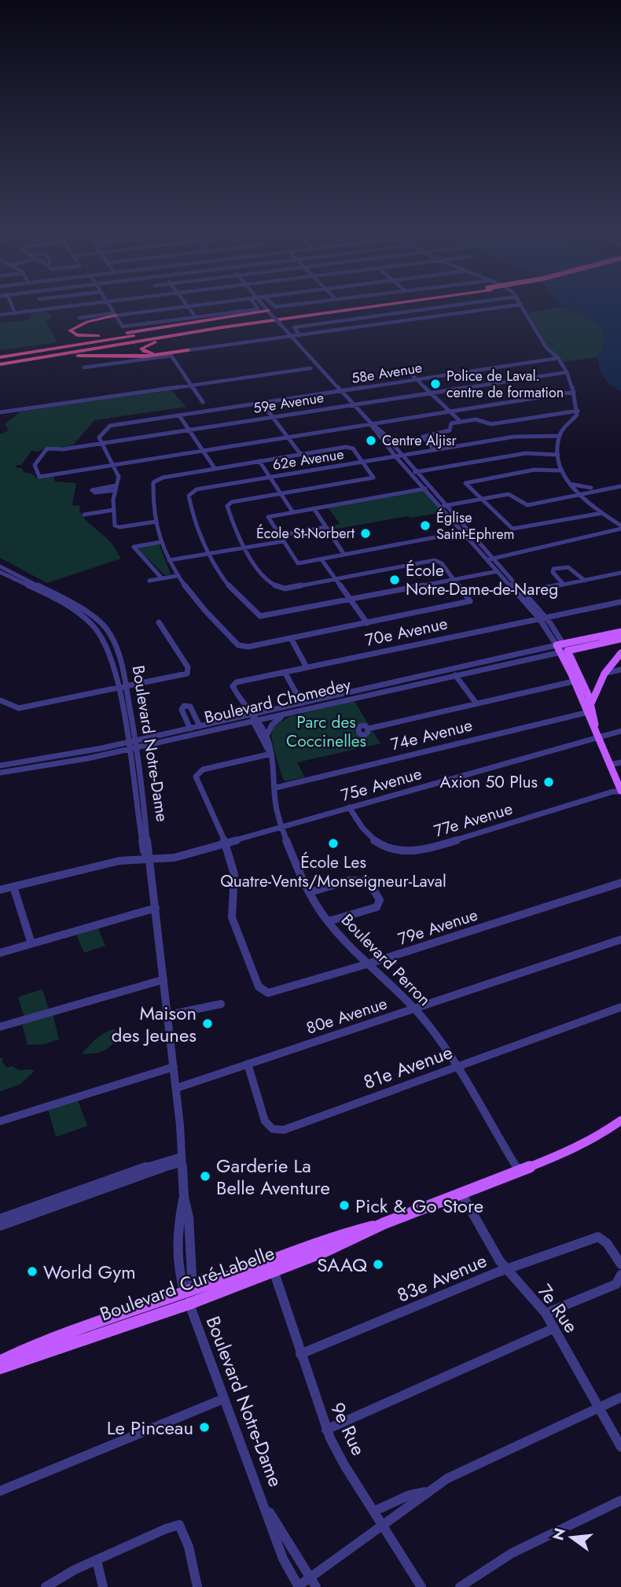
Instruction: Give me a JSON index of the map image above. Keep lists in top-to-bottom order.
{
  "streets": {
    "main road": ["Boulevard Curé-Labelle"],
    "street": [
      "58e Avenue",
      "59e Avenue",
      "62e Avenue",
      "70e Avenue",
      "Boulevard Chomedey",
      "74e Avenue",
      "Boulevard Notre-Dame",
      "75e Avenue",
      "77e Avenue",
      "79e Avenue",
      "Boulevard Perron",
      "80e Avenue",
      "81e Avenue",
      "83e Avenue",
      "7e Rue",
      "9e Rue"
    ]
  },
  "crossings": [
    ["58e Avenue", "59e Avenue"],
    ["70e Avenue", "Boulevard Chomedey"],
    ["70e Avenue", "Boulevard Perron"],
    ["Boulevard Chomedey", "Boulevard Notre-Dame"],
    ["Boulevard Chomedey", "Boulevard Perron"],
    ["74e Avenue", "Boulevard Perron"],
    ["Boulevard Notre-Dame", "75e Avenue"],
    ["Boulevard Notre-Dame", "80e Avenue"],
    ["Boulevard Notre-Dame", "Boulevard Curé-Labelle"],
    ["75e Avenue", "77e Avenue"],
    ["75e Avenue", "79e Avenue"],
    ["75e Avenue", "Boulevard Perron"],
    ["79e Avenue", "Boulevard Perron"],
    ["Boulevard Perron", "80e Avenue"],
    ["Boulevard Perron", "81e Avenue"],
    ["Boulevard Perron", "Boulevard Curé-Labelle"],
    ["80e Avenue", "81e Avenue"],
    ["83e Avenue", "7e Rue"],
    ["83e Avenue", "9e Rue"],
    ["Boulevard Curé-Labelle", "7e Rue"],
    ["Boulevard Curé-Labelle", "9e Rue"]
  ],
  "parks": ["Parc des Coccinelles"],
  "places": [
    "Police de Laval. centre de formation",
    "Centre Aljisr",
    "Église Saint-Ephrem",
    "École St-Norbert",
    "École Notre-Dame-de-Nareg",
    "Axion 50 Plus",
    "École Les Quatre-Vents/Monseigneur-Laval",
    "Maison des Jeunes",
    "Garderie La Belle Aventure",
    "Pick & Go Store",
    "SAAQ",
    "World Gym",
    "Le Pinceau"
  ],
  "north": "left"
}
